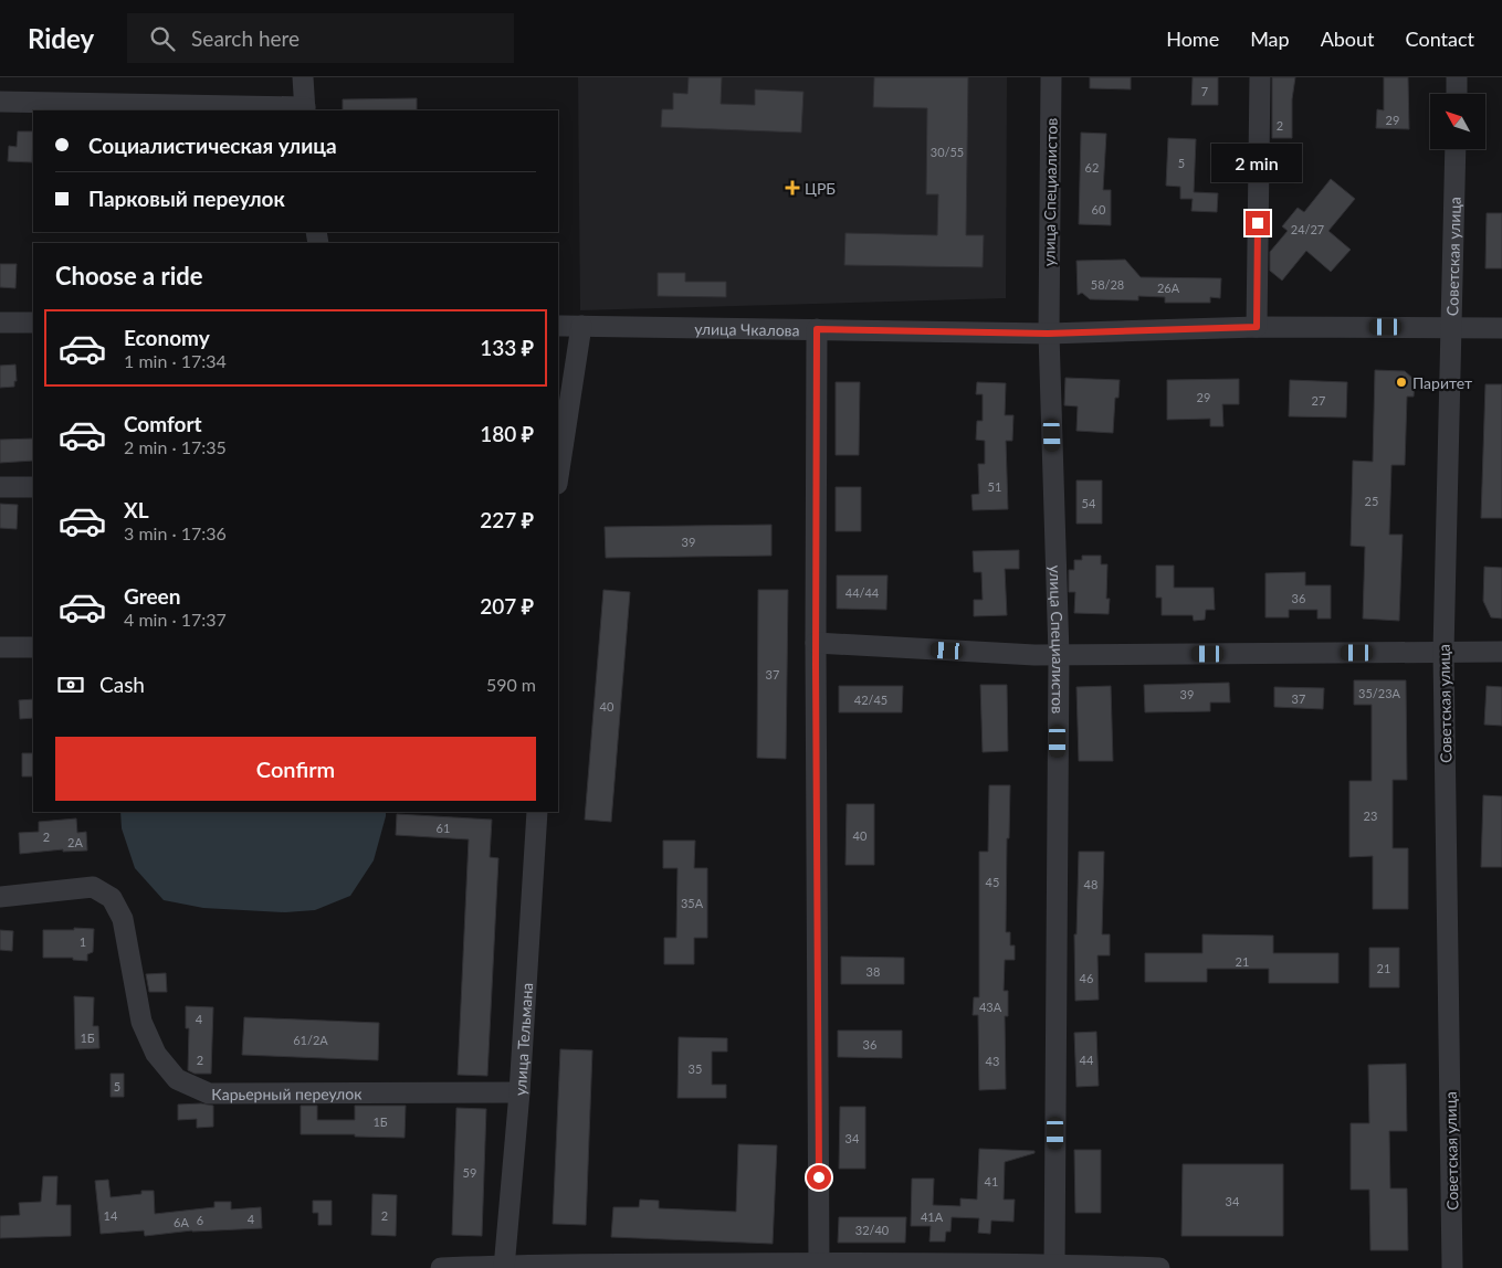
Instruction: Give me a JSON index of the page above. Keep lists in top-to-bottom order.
{
  "streets": {
    "street": [
      "улица Специалистов",
      "Советская улица",
      "улица Чкалова",
      "улица Тельмана",
      "Карьерный переулок"
    ]
  },
  "crossings": [
    ["улица Специалистов", "улица Чкалова"],
    ["Советская улица", "улица Чкалова"],
    ["улица Тельмана", "Карьерный переулок"]
  ],
  "places": {
    "health": ["ЦРБ"],
    "other": ["Паритет"]
  },
  "house_numbers": [
    "7",
    "29",
    "2",
    "30/55",
    "5",
    "62",
    "60",
    "24/27",
    "58/28",
    "26А",
    "29",
    "27",
    "51",
    "25",
    "54",
    "39",
    "44/44",
    "36",
    "37",
    "35/23А",
    "39",
    "37",
    "42/45",
    "40",
    "23",
    "61",
    "40",
    "2",
    "2А",
    "45",
    "48",
    "35А",
    "1",
    "21",
    "21",
    "38",
    "46",
    "43А",
    "4",
    "1Б",
    "61/2А",
    "36",
    "2",
    "44",
    "43",
    "35",
    "5",
    "1Б",
    "34",
    "59",
    "41",
    "34",
    "14",
    "2",
    "41А",
    "4",
    "6",
    "6А",
    "32/40"
  ],
  "north": "top left",
  "page": {
    "header": "Ridey",
    "search": "Search here",
    "nav": [
      "Home",
      "Map",
      "About",
      "Contact"
    ],
    "banner": ["Социалистическая улица", "Парковый переулок"],
    "bubble": "2 min",
    "heading": "Choose a ride",
    "list": [
      {
        "name": "Economy",
        "note": "1 min · 17:34",
        "value": "133 ₽"
      },
      {
        "name": "Comfort",
        "note": "2 min · 17:35",
        "value": "180 ₽"
      },
      {
        "name": "XL",
        "note": "3 min · 17:36",
        "value": "227 ₽"
      },
      {
        "name": "Green",
        "note": "4 min · 17:37",
        "value": "207 ₽"
      }
    ],
    "pay": ["Cash", "590 m"],
    "buttons": "Confirm"
  }
}
